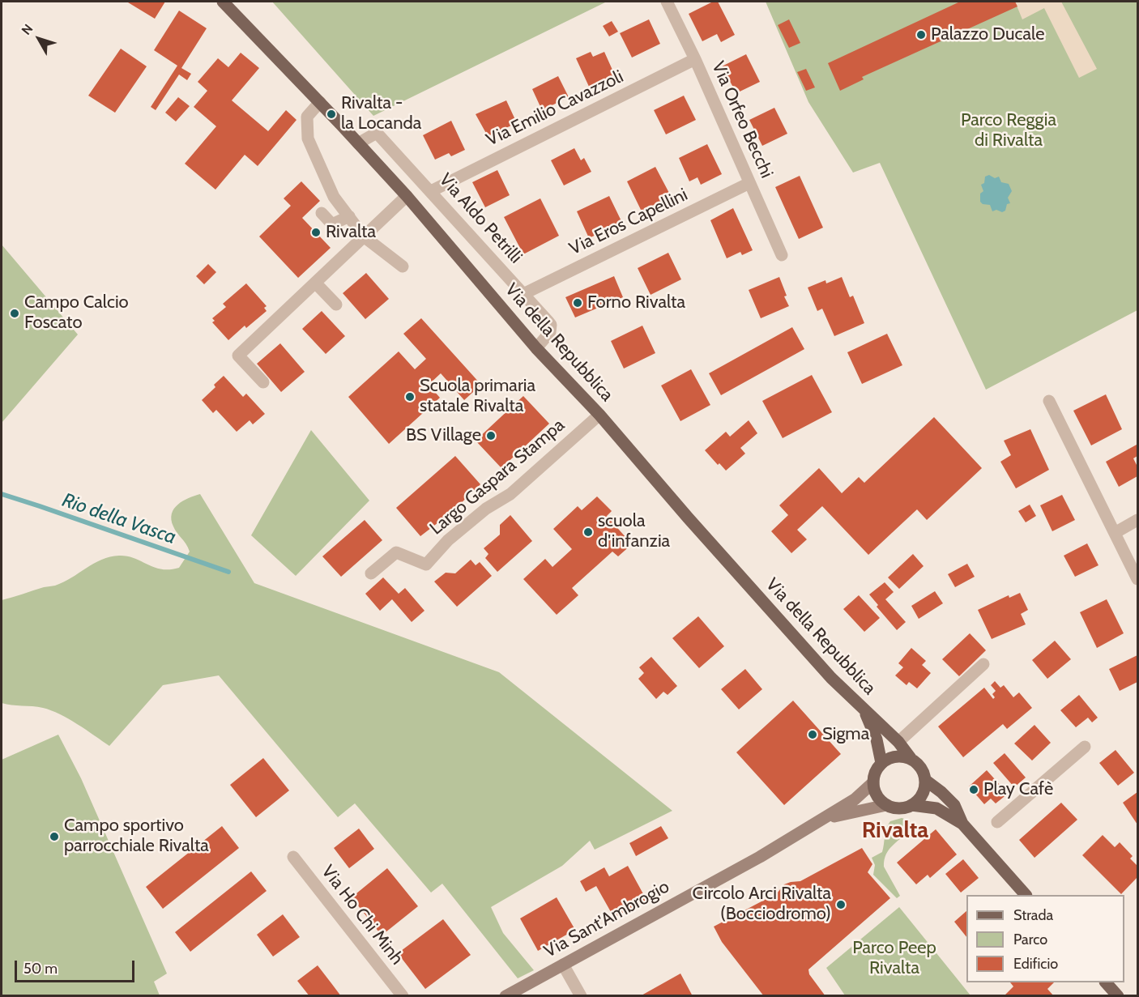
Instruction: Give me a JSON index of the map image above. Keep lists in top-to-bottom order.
{
  "streets": {
    "main road": ["Via della Repubblica", "Via Sant'Ambrogio"],
    "street": [
      "Via Emilio Cavazzoli",
      "Via Orfeo Becchi",
      "Via Aldo Petrilli",
      "Via Eros Capellini",
      "Largo Gaspara Stampa",
      "Via Ho Chi Minh"
    ]
  },
  "crossings": [
    ["Via Emilio Cavazzoli", "Via Orfeo Becchi"],
    ["Via Emilio Cavazzoli", "Via Aldo Petrilli"],
    ["Via Orfeo Becchi", "Via Eros Capellini"],
    ["Via Aldo Petrilli", "Via Eros Capellini"],
    ["Via Aldo Petrilli", "Via della Repubblica"],
    ["Via della Repubblica", "Largo Gaspara Stampa"],
    ["Via della Repubblica", "Via Sant'Ambrogio"]
  ],
  "districts": ["Rivalta"],
  "water": ["Rio della Vasca"],
  "parks": ["Parco Reggia di Rivalta", "Parco Peep Rivalta"],
  "places": [
    "Palazzo Ducale",
    "Rivalta - la Locanda",
    "Rivalta",
    "Forno Rivalta",
    "Campo Calcio Foscato",
    "Scuola primaria statale Rivalta",
    "BS Village",
    "scuola d'infanzia",
    "Sigma",
    "Play Cafè",
    "Campo sportivo parrocchiale Rivalta",
    "Circolo Arci Rivalta (Bocciodromo)"
  ],
  "legend": ["Strada", "Parco", "Edificio"],
  "scale_bar": "50 m",
  "north": "top left"
}
